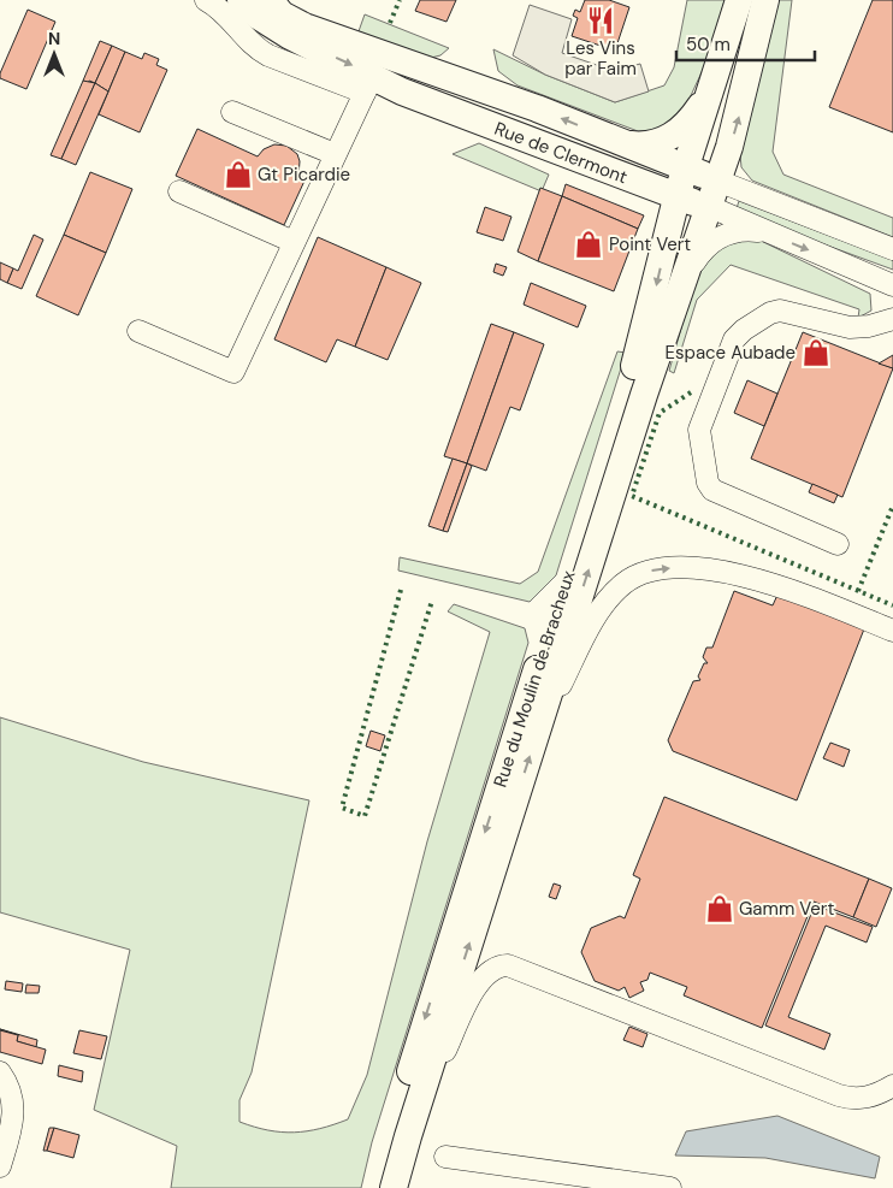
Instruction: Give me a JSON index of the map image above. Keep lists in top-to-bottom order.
{
  "streets": {
    "main road": ["Rue de Clermont", "Rue du Moulin de Bracheux"]
  },
  "crossings": [
    ["Rue de Clermont", "Rue du Moulin de Bracheux"]
  ],
  "places": {
    "restaurant": ["Les Vins par Faim"],
    "shop": [
      "Gt Picardie",
      "Point Vert",
      "Espace Aubade",
      "Gamm Vert"
    ]
  },
  "scale_bar": "50 m",
  "north": "top"
}
